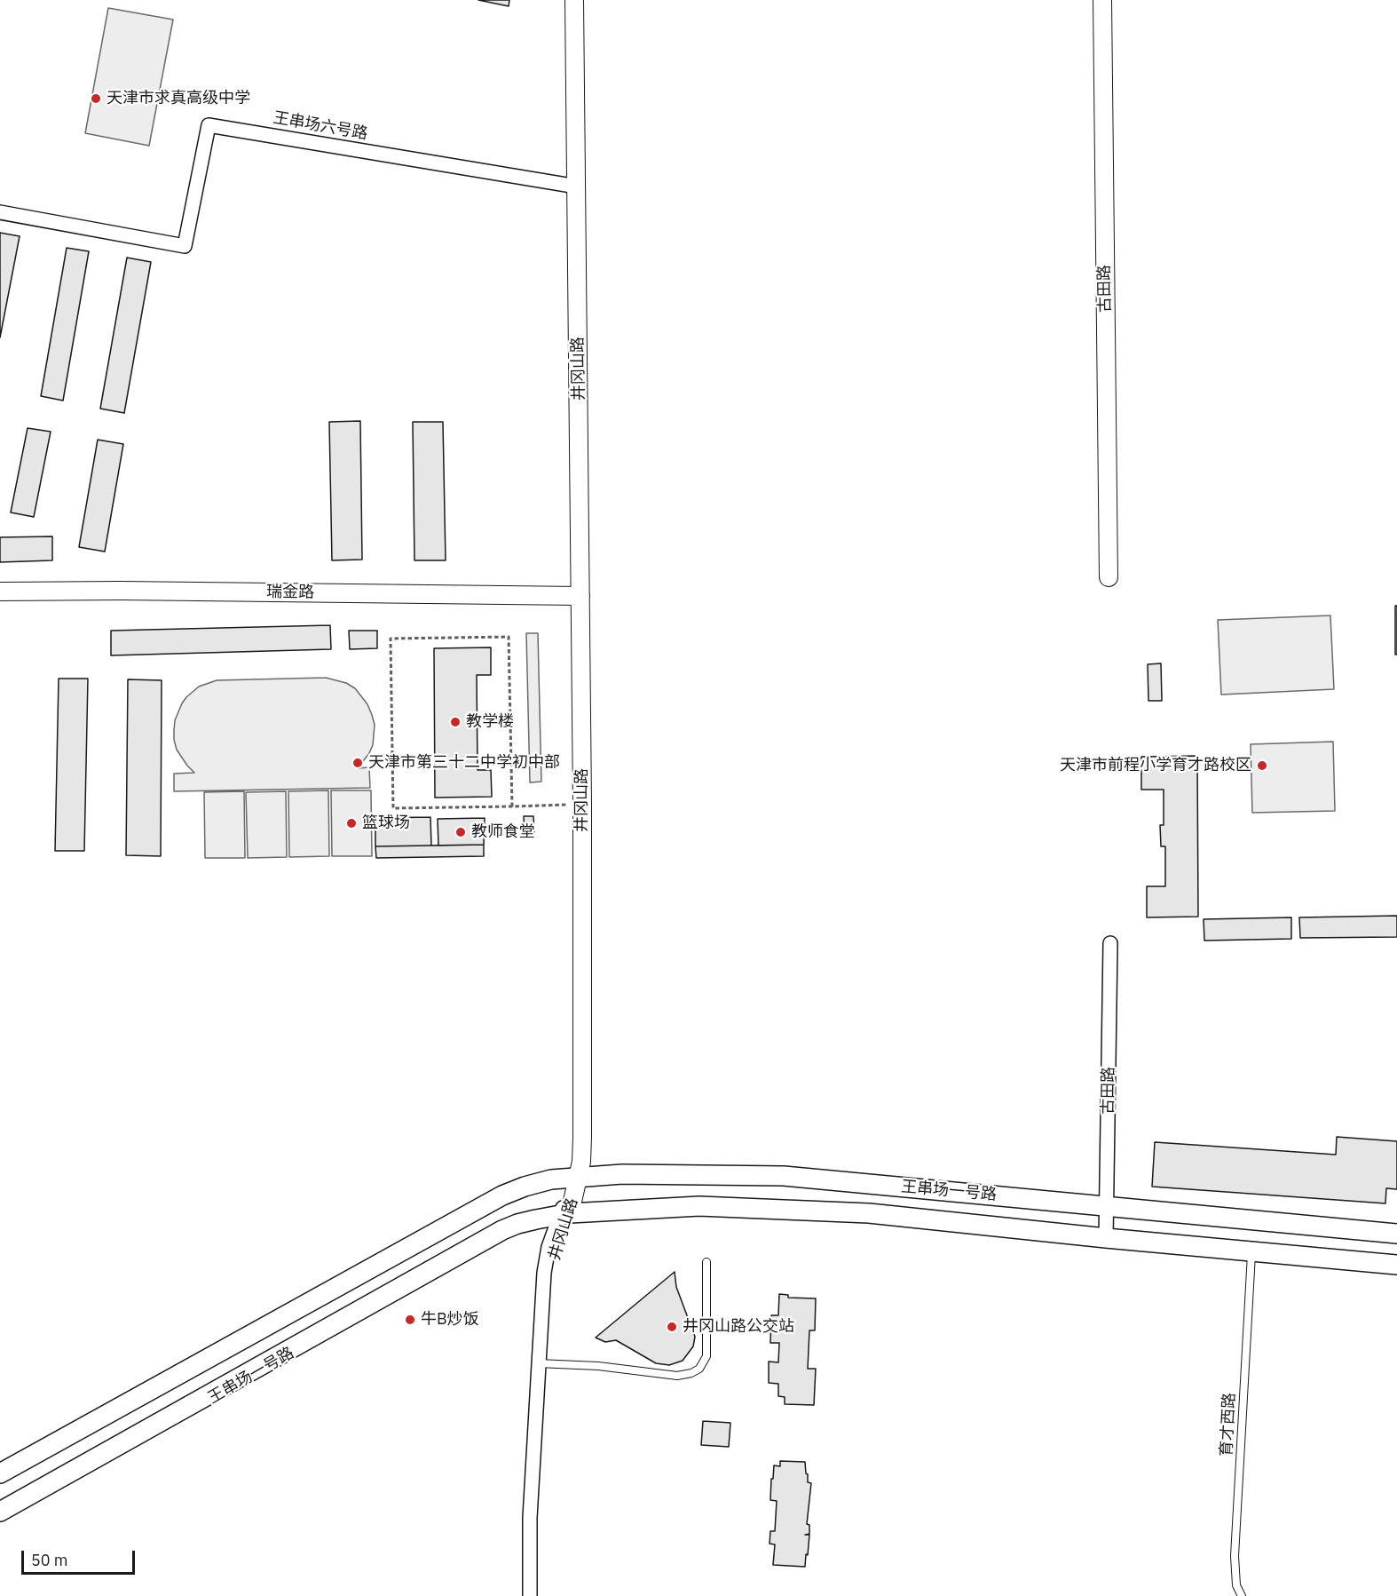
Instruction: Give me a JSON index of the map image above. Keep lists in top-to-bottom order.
{
  "streets": {
    "main road": ["王串场一号路"],
    "street": [
      "王串场六号路",
      "古田路",
      "井冈山路",
      "瑞金路"
    ],
    "lane": ["育才西路"]
  },
  "crossings": [
    ["王串场六号路", "井冈山路"],
    ["古田路", "王串场一号路"],
    ["井冈山路", "瑞金路"],
    ["井冈山路", "王串场一号路"],
    ["王串场一号路", "育才西路"]
  ],
  "places": [
    "天津市求真高级中学",
    "教学楼",
    "天津市第三十二中学初中部",
    "天津市前程小学育才路校区",
    "篮球场",
    "教师食堂",
    "牛B炒饭",
    "井冈山路公交站"
  ],
  "scale_bar": "50 m"
}
